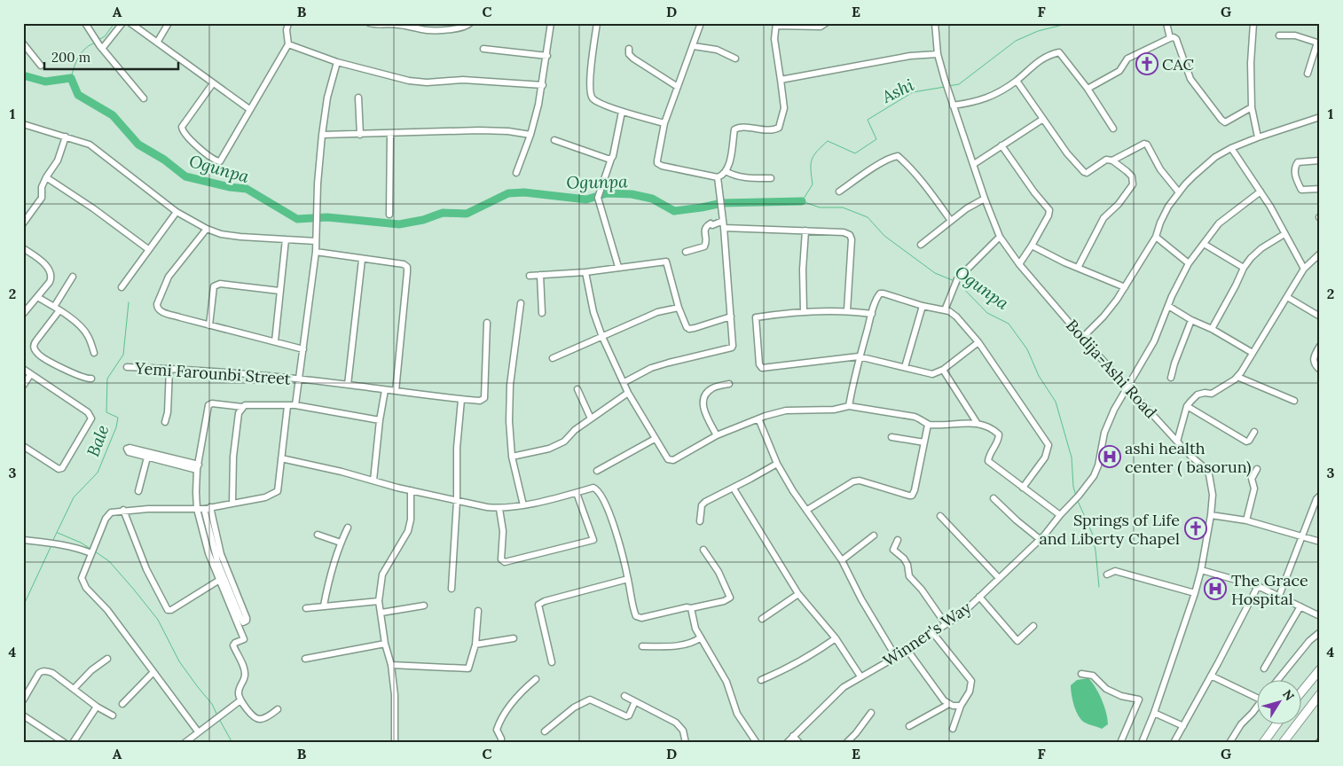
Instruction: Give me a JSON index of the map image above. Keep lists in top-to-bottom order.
{
  "streets": {
    "street": ["Bodija-Ashi Road", "Yemi Farounbi Street", "Winner's Way"]
  },
  "crossings": [
    ["Bodija-Ashi Road", "Winner's Way"]
  ],
  "water": ["Ashi", "Ogunpa", "Bale"],
  "places": {
    "church": ["CAC", "Springs of Life and Liberty Chapel"],
    "hospital": ["ashi health center ( basorun)", "The Grace Hospital"]
  },
  "scale_bar": "200 m",
  "north": "top right",
  "grid": {
    "columns": [
      "A",
      "B",
      "C",
      "D",
      "E",
      "F",
      "G"
    ],
    "rows": [
      "1",
      "2",
      "3",
      "4"
    ]
  }
}
